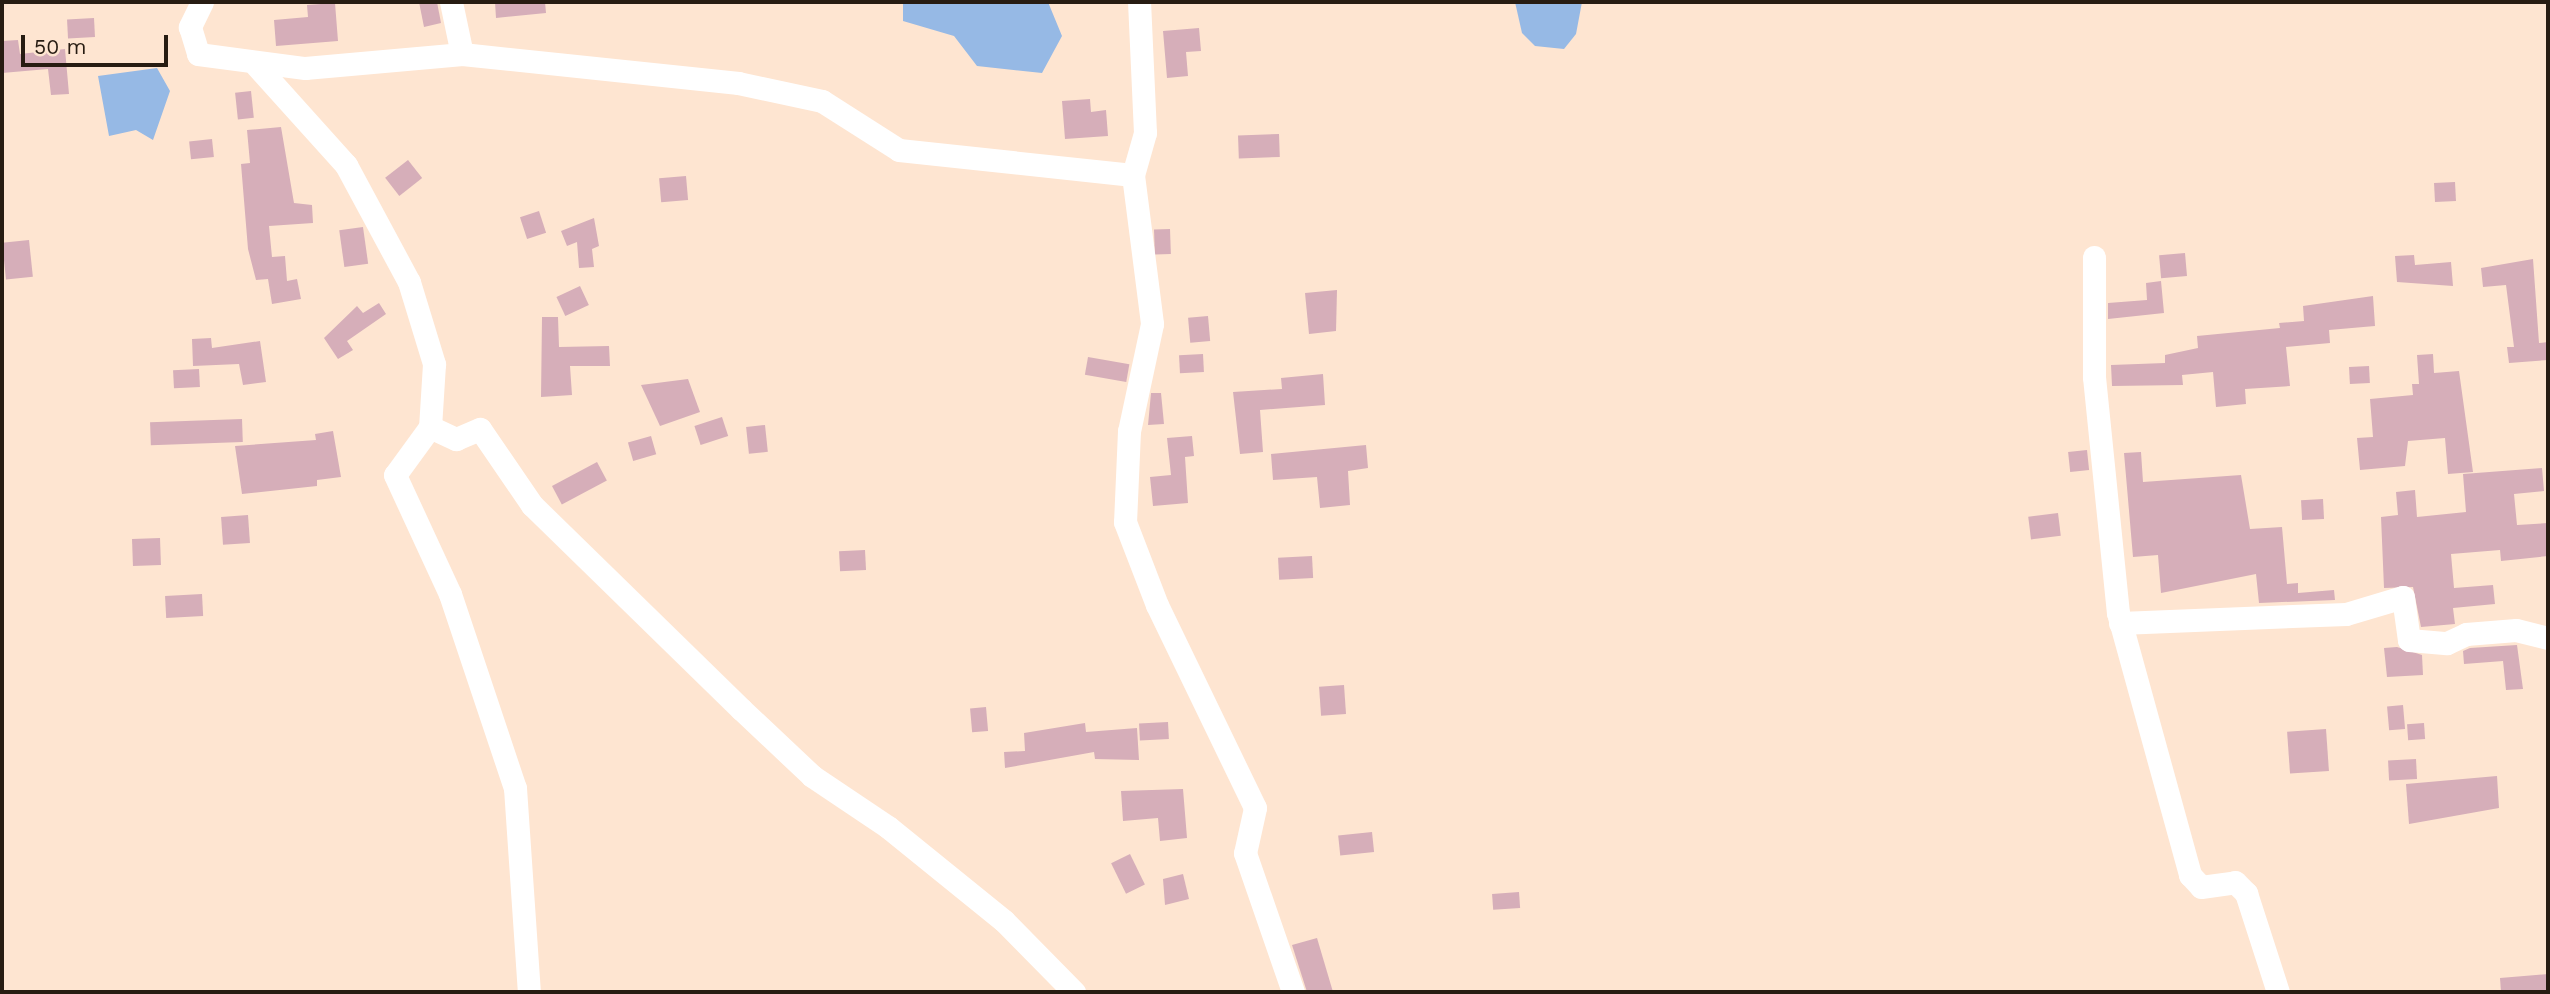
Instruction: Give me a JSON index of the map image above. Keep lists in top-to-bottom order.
{
  "scale_bar": "50 m"
}
